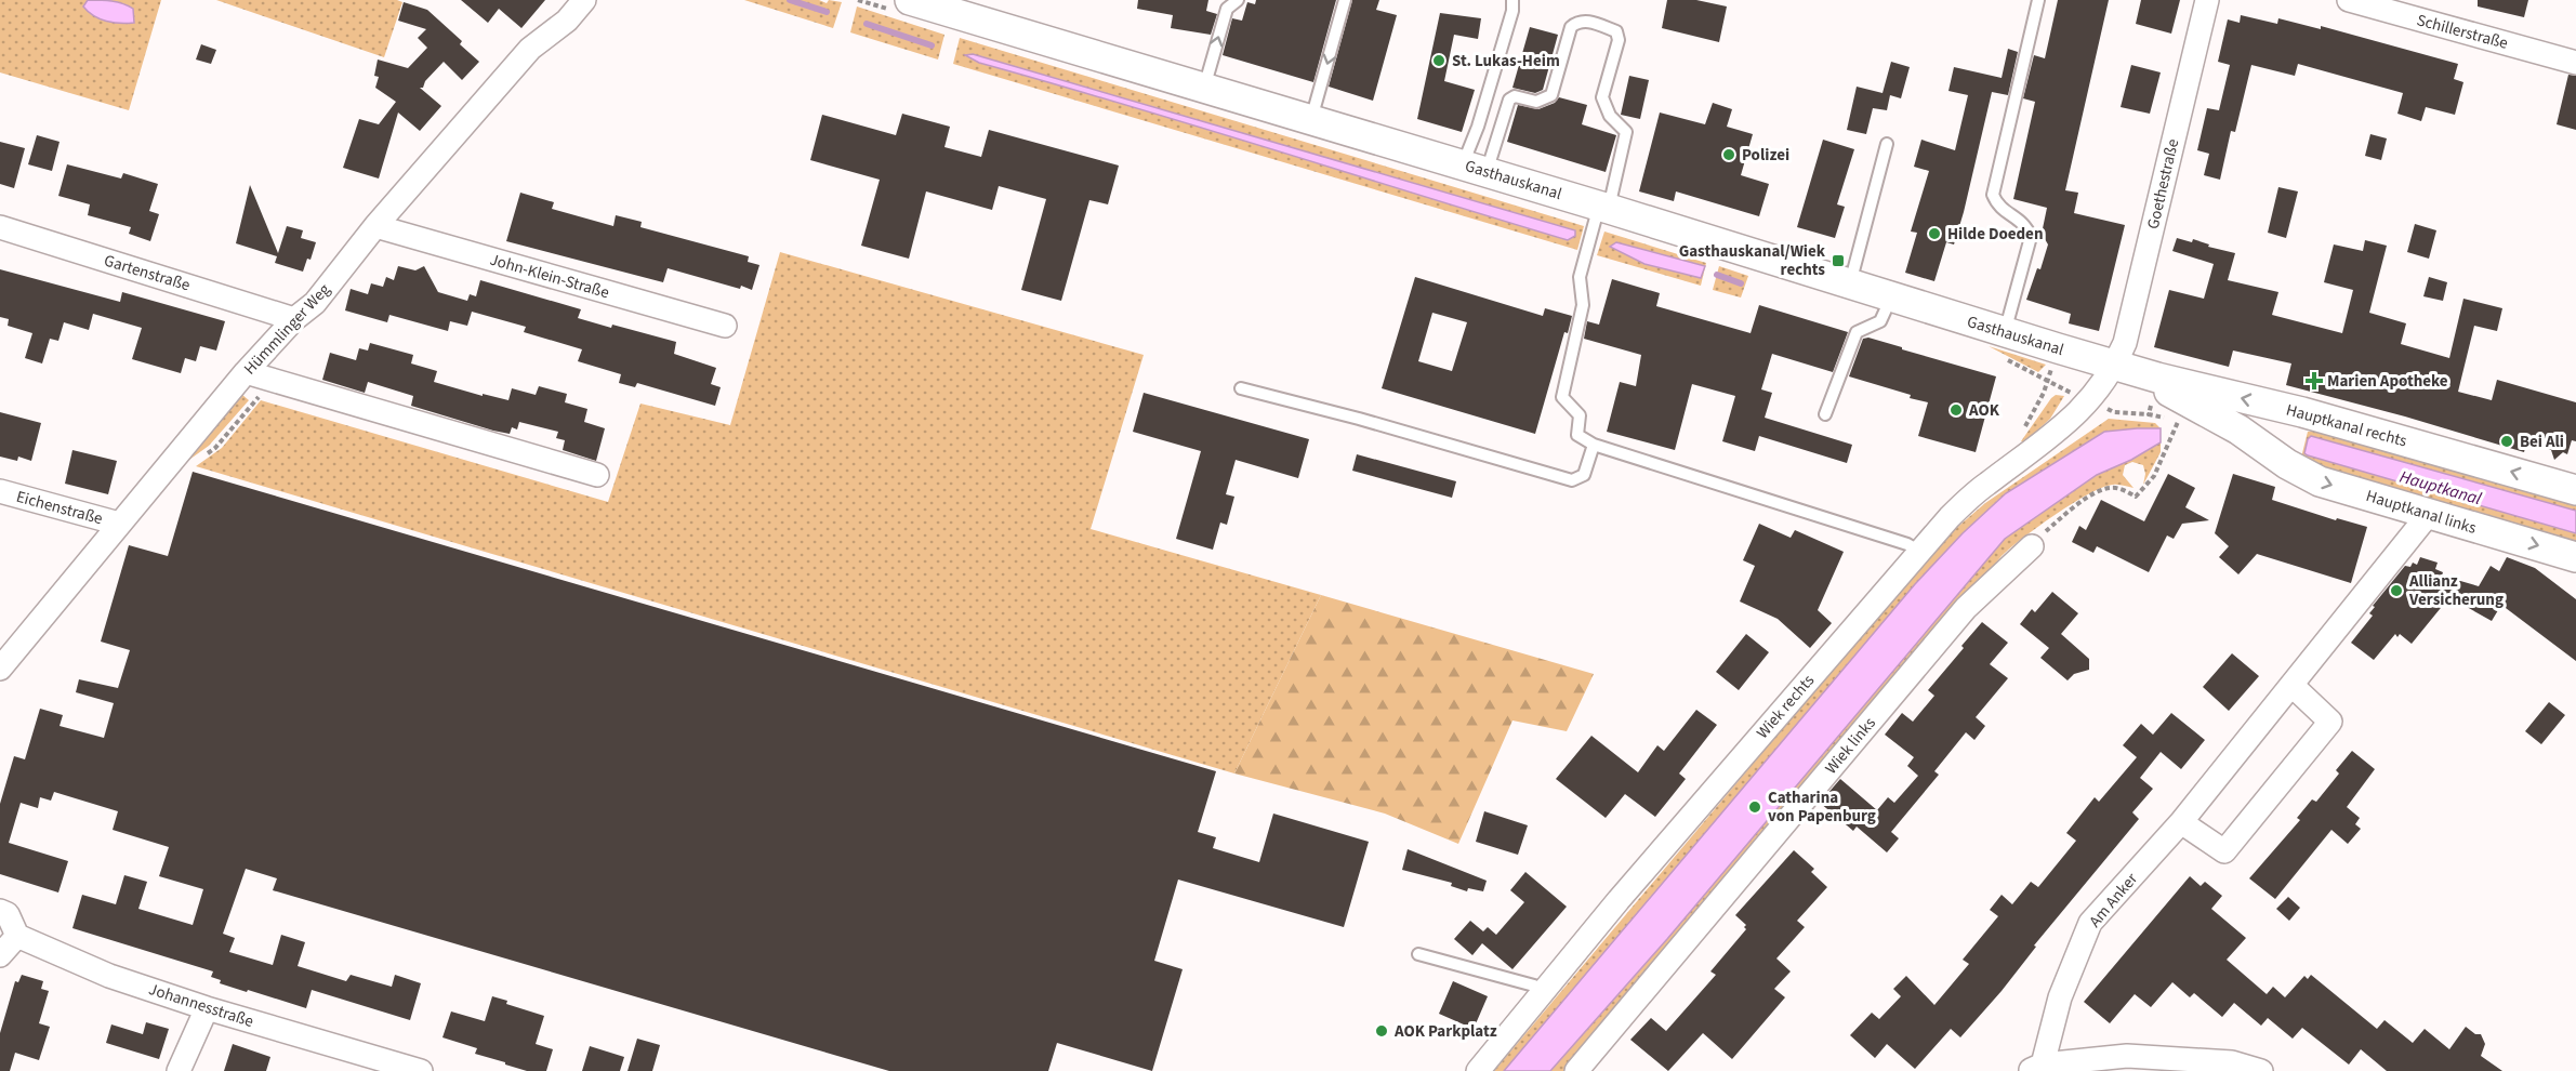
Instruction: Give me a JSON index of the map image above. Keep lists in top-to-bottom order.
{
  "streets": {
    "street": [
      "Schillerstraße",
      "Gasthauskanal",
      "Goethestraße",
      "Gartenstraße",
      "John-Klein-Straße",
      "Hümmlinger Weg",
      "Hauptkanal rechts",
      "Eichenstraße",
      "Hauptkanal links",
      "Wiek rechts",
      "Wiek links",
      "Am Anker",
      "Johannesstraße"
    ]
  },
  "crossings": [
    ["Gasthauskanal", "Goethestraße"],
    ["Gasthauskanal", "Hauptkanal rechts"],
    ["Gasthauskanal", "Hauptkanal links"],
    ["Gasthauskanal", "Wiek rechts"],
    ["Goethestraße", "Hauptkanal rechts"],
    ["Goethestraße", "Hauptkanal links"],
    ["Goethestraße", "Wiek rechts"],
    ["Gartenstraße", "Hümmlinger Weg"],
    ["John-Klein-Straße", "Hümmlinger Weg"],
    ["Hümmlinger Weg", "Eichenstraße"],
    ["Hauptkanal rechts", "Hauptkanal links"],
    ["Hauptkanal rechts", "Wiek rechts"],
    ["Hauptkanal links", "Wiek rechts"],
    ["Hauptkanal links", "Am Anker"]
  ],
  "one_way": ["Hauptkanal rechts", "Hauptkanal links"],
  "water": ["Hauptkanal"],
  "places": {
    "other": [
      "St. Lukas-Heim",
      "Polizei",
      "Hilde Doeden",
      "AOK",
      "Bei Ali",
      "Allianz Versicherung",
      "Catharina von Papenburg",
      "AOK Parkplatz"
    ],
    "transit": ["Gasthauskanal/Wiek rechts"],
    "health": ["Marien Apotheke"]
  }
}
